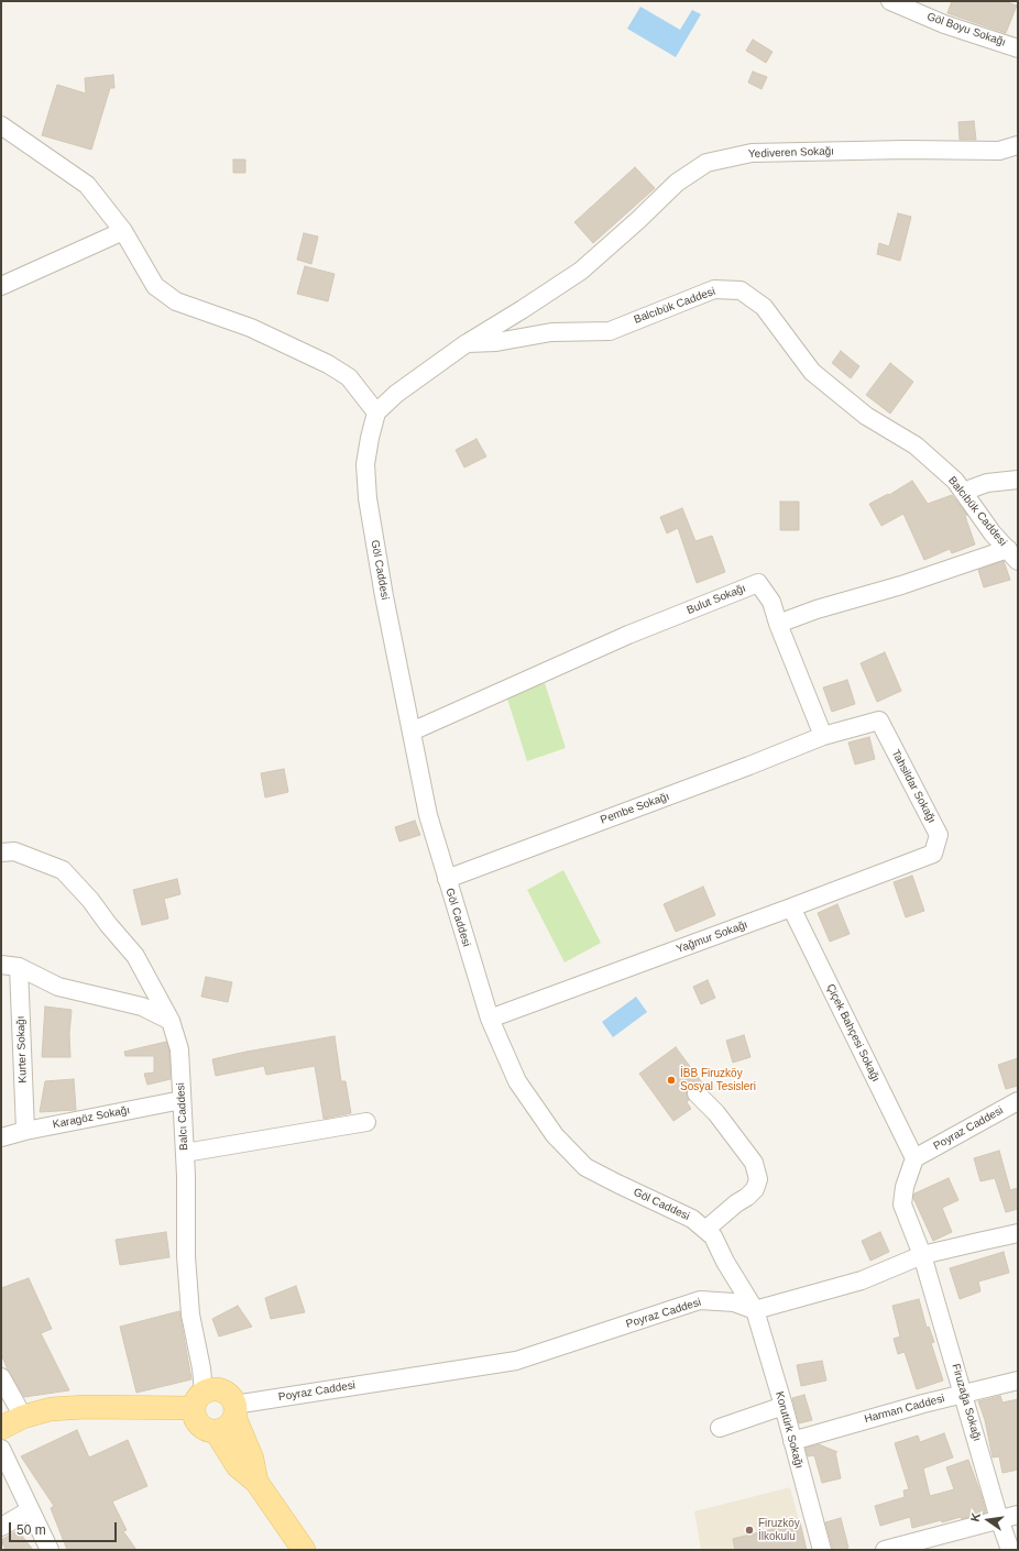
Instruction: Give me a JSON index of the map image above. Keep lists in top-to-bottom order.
{
  "streets": {
    "street": [
      "Göl Boyu Sokağı",
      "Yediveren Sokağı",
      "Balcıbük Caddesi",
      "Göl Caddesi",
      "Bulut Sokağı",
      "Tahsildar Sokağı",
      "Pembe Sokağı",
      "Yağmur Sokağı",
      "Çiçek Bahçesi Sokağı",
      "Kurter Sokağı",
      "Balcı Caddesi",
      "Karagöz Sokağı",
      "Poyraz Caddesi",
      "Firuzağa Sokağı",
      "Harman Caddesi",
      "Korutürk Sokağı"
    ]
  },
  "crossings": [
    ["Yediveren Sokağı", "Balcıbük Caddesi"],
    ["Göl Caddesi", "Bulut Sokağı"],
    ["Göl Caddesi", "Pembe Sokağı"],
    ["Göl Caddesi", "Yağmur Sokağı"],
    ["Göl Caddesi", "Poyraz Caddesi"],
    ["Göl Caddesi", "Korutürk Sokağı"],
    ["Tahsildar Sokağı", "Pembe Sokağı"],
    ["Tahsildar Sokağı", "Yağmur Sokağı"],
    ["Yağmur Sokağı", "Çiçek Bahçesi Sokağı"],
    ["Çiçek Bahçesi Sokağı", "Poyraz Caddesi"],
    ["Kurter Sokağı", "Karagöz Sokağı"],
    ["Balcı Caddesi", "Karagöz Sokağı"],
    ["Balcı Caddesi", "Poyraz Caddesi"],
    ["Poyraz Caddesi", "Korutürk Sokağı"],
    ["Firuzağa Sokağı", "Harman Caddesi"],
    ["Harman Caddesi", "Korutürk Sokağı"]
  ],
  "places": ["İBB Firuzköy Sosyal Tesisleri", "Firuzköy İlkokulu"],
  "scale_bar": "50 m",
  "north": "left"
}
